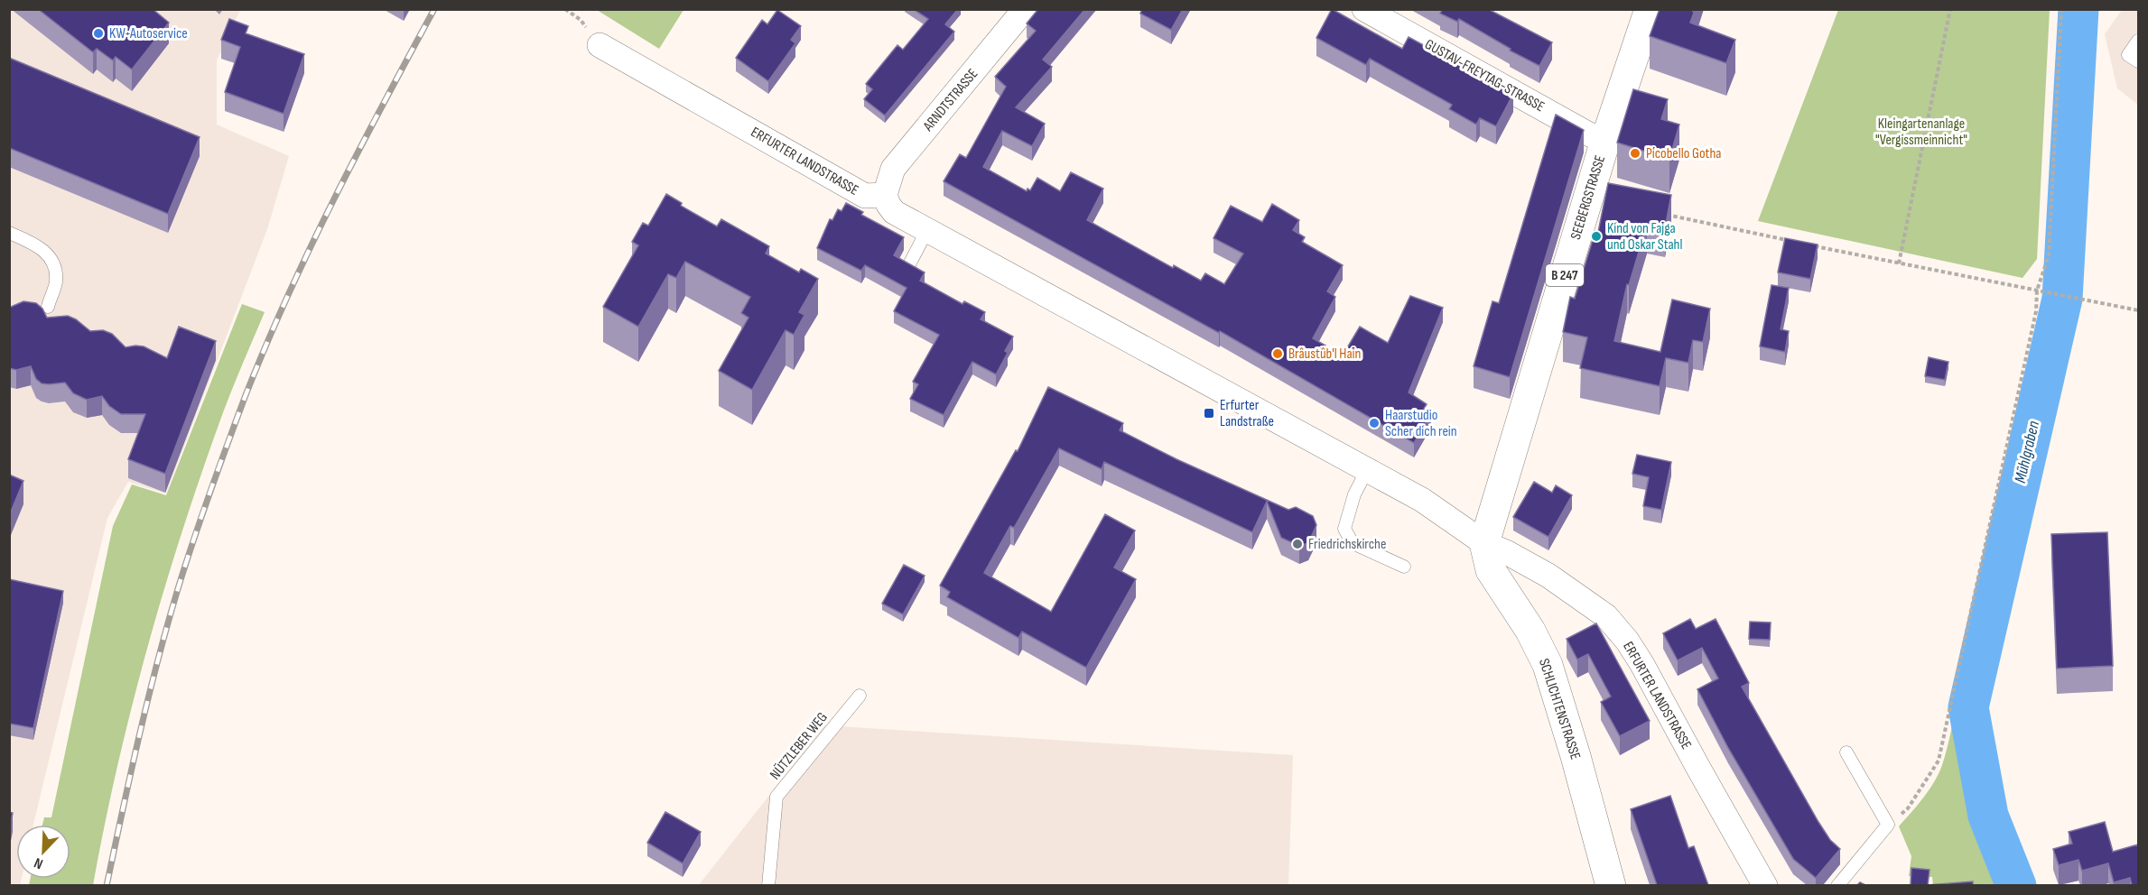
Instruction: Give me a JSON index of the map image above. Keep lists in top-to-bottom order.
{
  "streets": {
    "main road": ["SEEBERGSTRASSE", "B 247", "SCHLICHTENSTRASSE"],
    "street": ["GUSTAV-FREYTAG-STRASSE", "ARNDTSTRASSE", "ERFURTER LANDSTRASSE"],
    "lane": ["NÜTZLEBER WEG"]
  },
  "crossings": [
    ["GUSTAV-FREYTAG-STRASSE", "SEEBERGSTRASSE"],
    ["ARNDTSTRASSE", "ERFURTER LANDSTRASSE"],
    ["ERFURTER LANDSTRASSE", "SEEBERGSTRASSE"],
    ["ERFURTER LANDSTRASSE", "SCHLICHTENSTRASSE"],
    ["SEEBERGSTRASSE", "SCHLICHTENSTRASSE"]
  ],
  "water": ["Mühlgraben"],
  "parks": ["Kleingartenanlage \"Vergissmeinnicht\""],
  "places": {
    "other": [
      "KW-Autoservice",
      "Picobello Gotha",
      "Kind von Fajga und Oskar Stahl",
      "Bräustüb'l Hain",
      "Haarstudio Scher dich rein",
      "Friedrichskirche"
    ],
    "transit": ["Erfurter Landstraße"]
  },
  "north": "bottom left"
}
